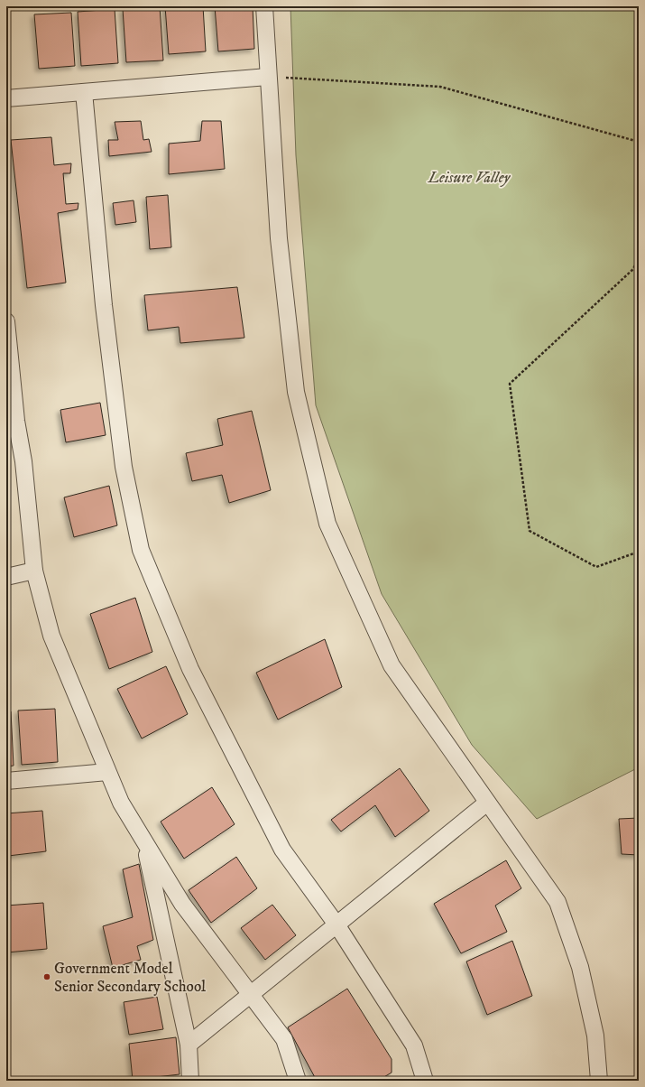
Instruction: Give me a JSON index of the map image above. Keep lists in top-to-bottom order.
{
  "parks": ["Leisure Valley"],
  "places": ["Government Model Senior Secondary School"]
}
